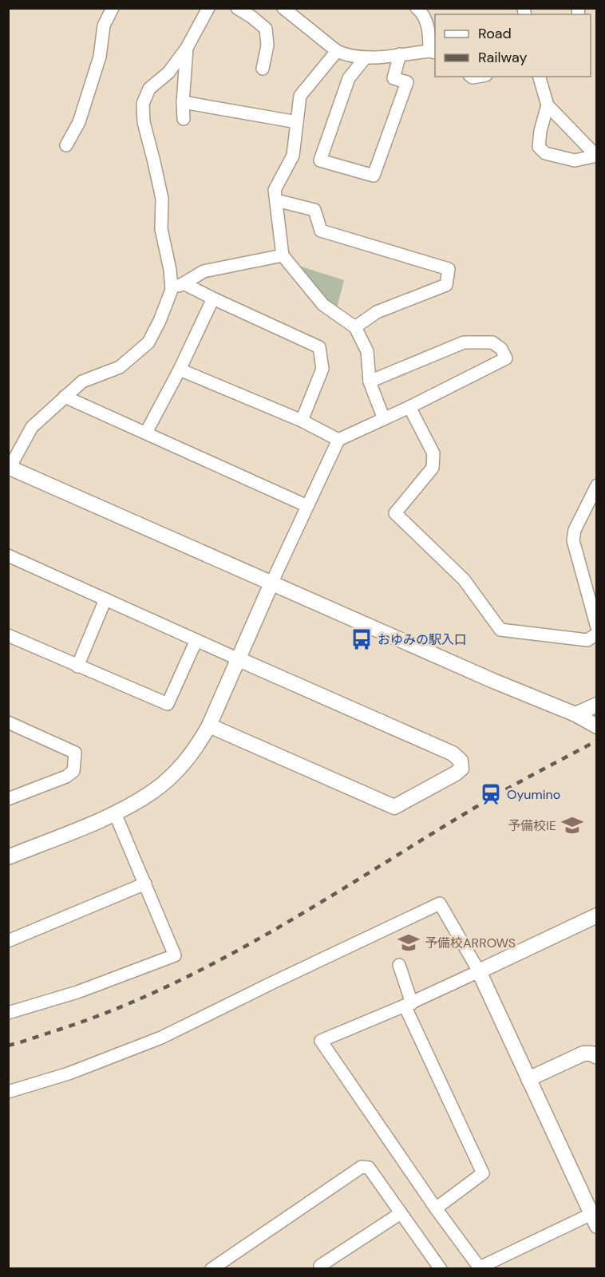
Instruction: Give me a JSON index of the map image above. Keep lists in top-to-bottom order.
{
  "places": {
    "bus stop": ["おゆみの駅入口"],
    "station": ["Oyumino"],
    "school or university": ["予備校IE", "予備校ARROWS"]
  },
  "legend": ["Road", "Railway"]
}
